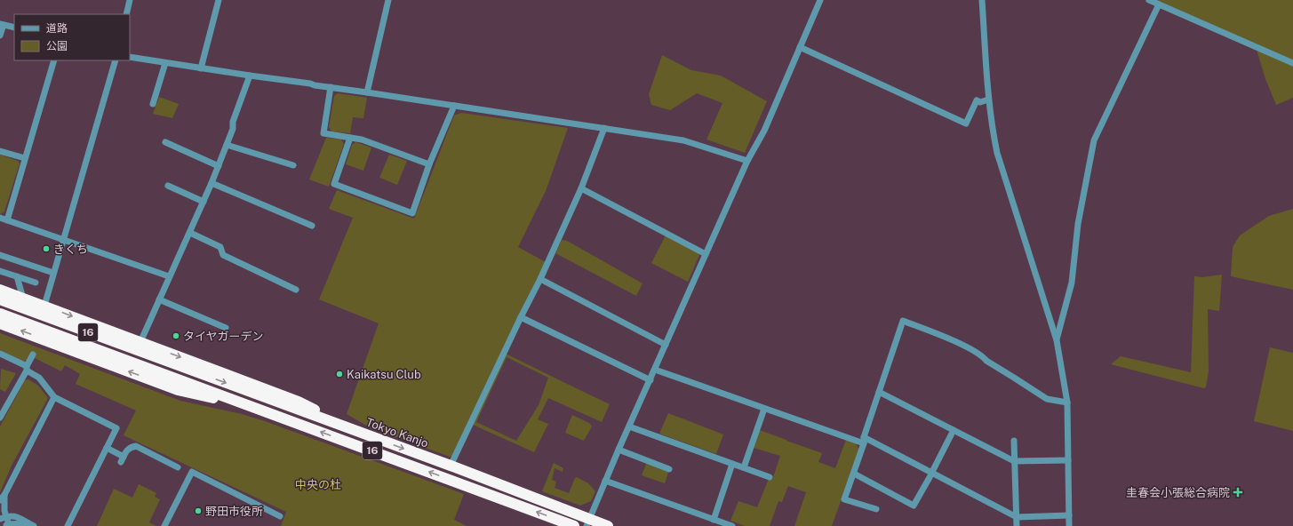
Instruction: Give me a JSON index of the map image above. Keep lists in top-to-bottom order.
{
  "streets": {
    "highway": ["16", "Tokyo Kanjo"]
  },
  "crossings": [
    ["16", "Tokyo Kanjo"]
  ],
  "parks": ["中央の杜"],
  "places": {
    "other": [
      "きくち",
      "タイヤガーデン",
      "Kaikatsu Club",
      "野田市役所"
    ],
    "health": ["圭春会小張総合病院"]
  },
  "legend": ["道路", "公園"]
}
